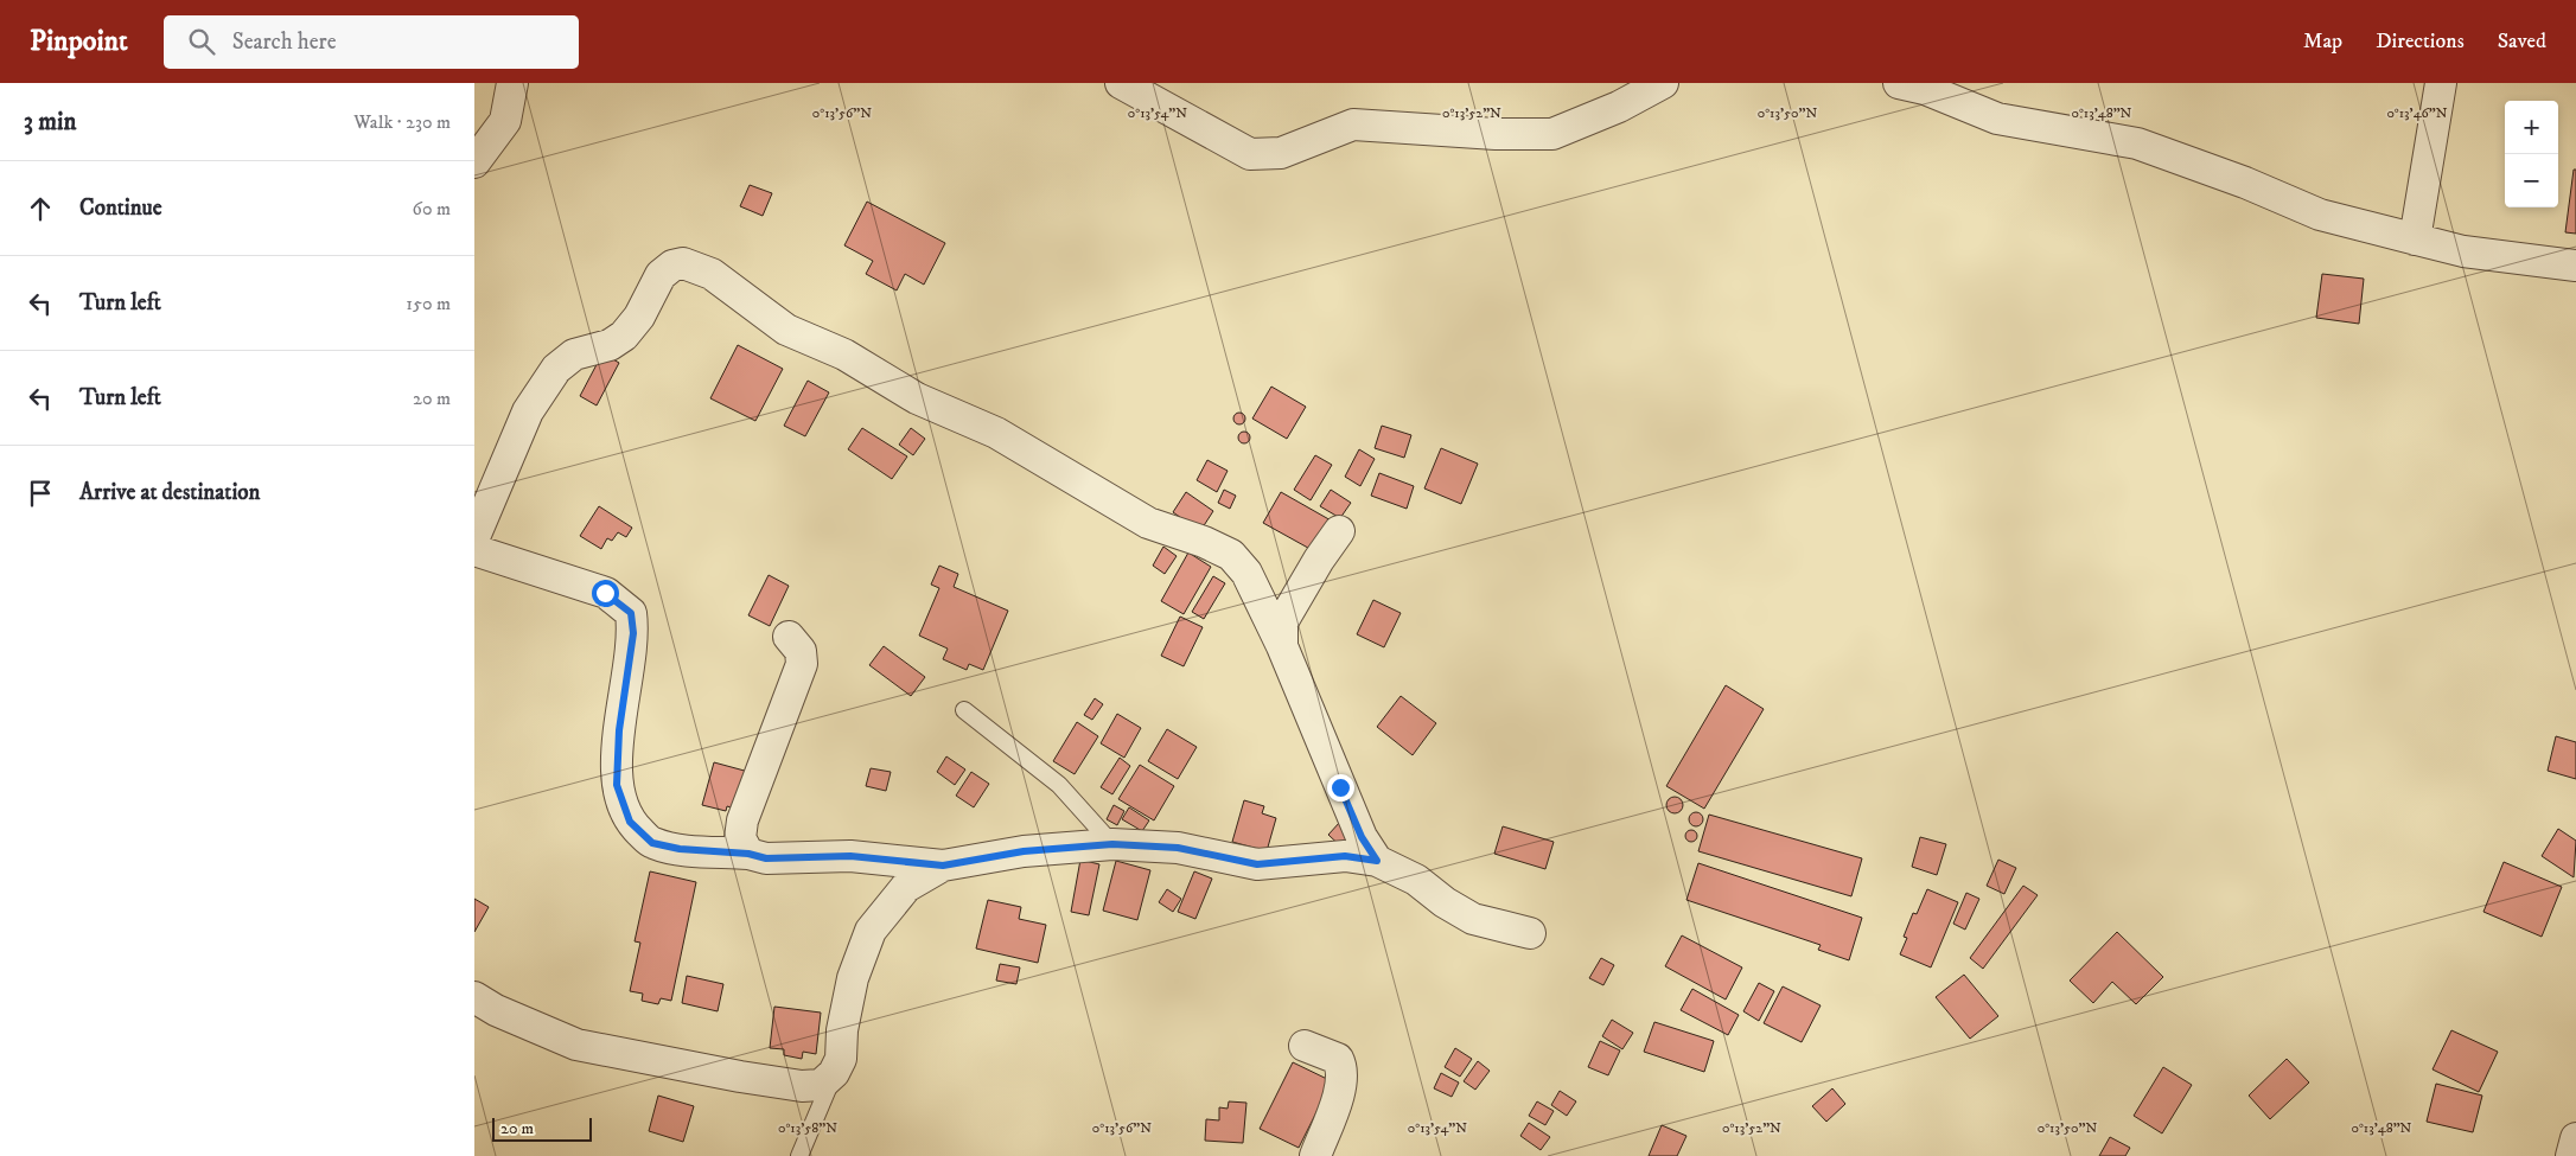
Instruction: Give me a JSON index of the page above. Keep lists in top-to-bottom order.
{
  "scale_bar": "20 m",
  "page": {
    "header": "Pinpoint",
    "search": "Search here",
    "nav": ["Map", "Directions", "Saved"],
    "heading": ["3 min", "Walk · 230 m"],
    "map_buttons": ["+", "−"],
    "list": [
      ["Continue", "60 m"],
      ["Turn left", "150 m"],
      ["Turn left", "20 m"],
      "Arrive at destination"
    ],
    "scale": "20 m"
  },
  "coordinates": [
    "0°13'56\"N",
    "0°13'54\"N",
    "0°13'52\"N",
    "0°13'50\"N",
    "0°13'48\"N",
    "0°13'46\"N",
    "0°13'58\"N"
  ]
}
